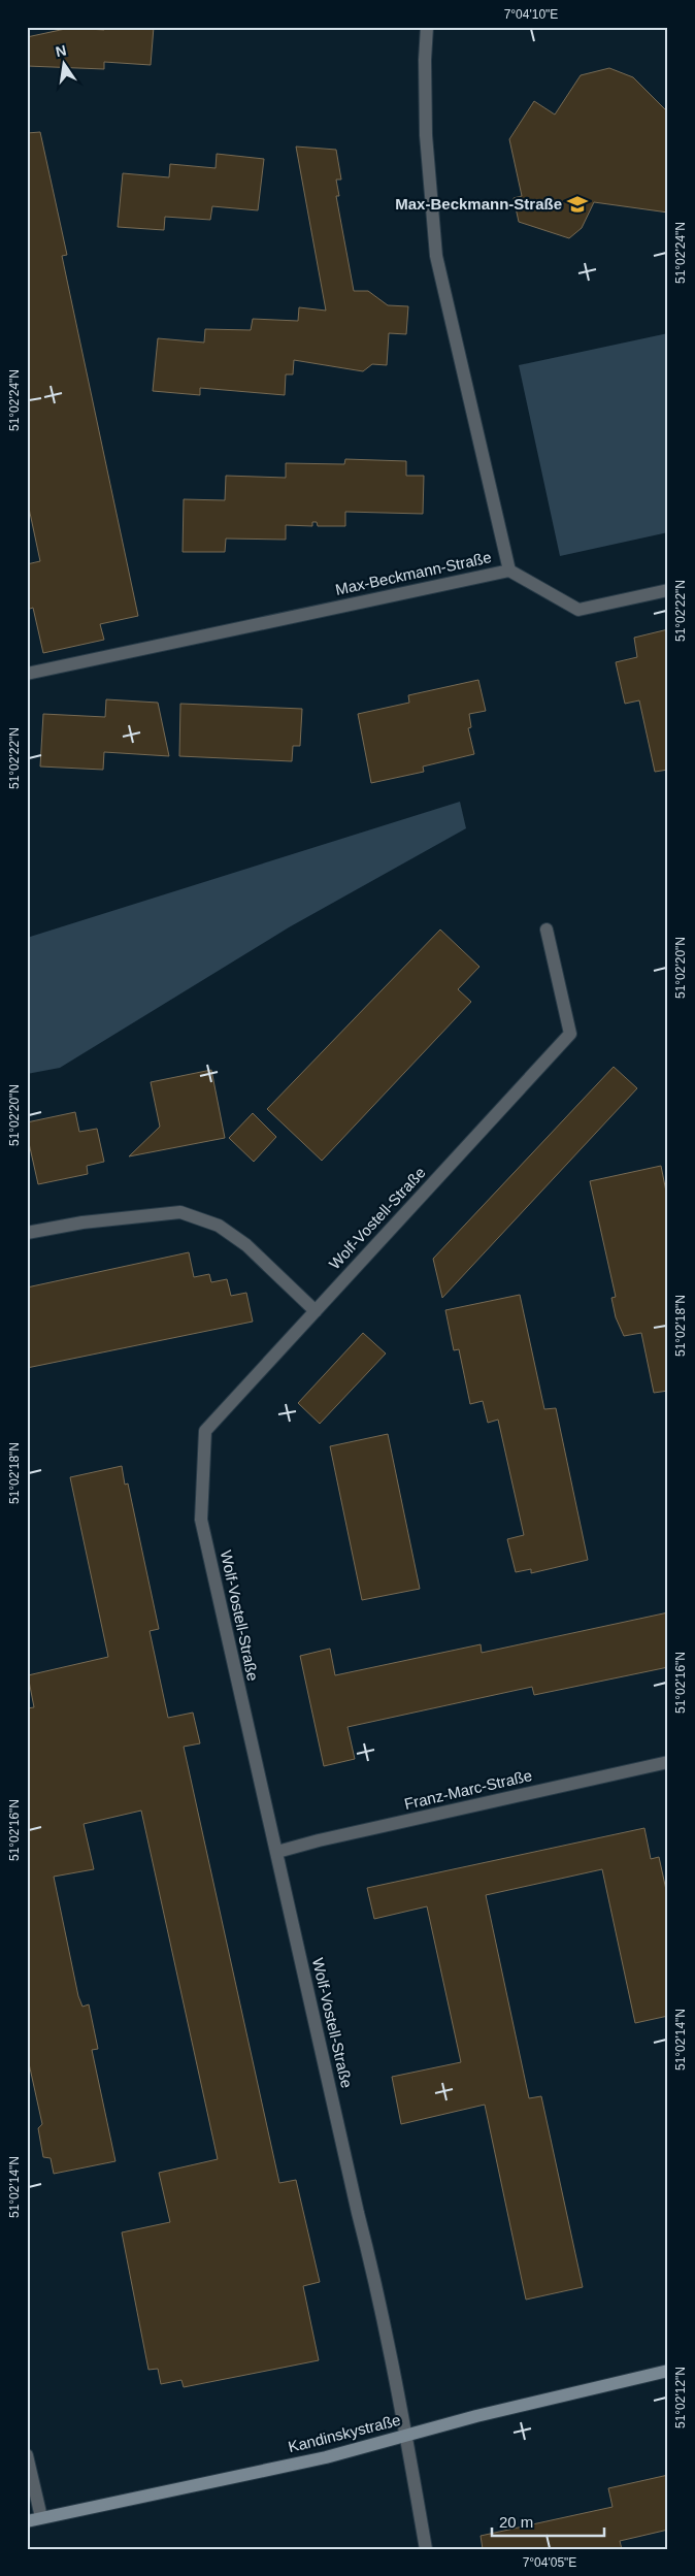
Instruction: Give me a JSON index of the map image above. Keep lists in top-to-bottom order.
{
  "streets": {
    "street": [
      "Max-Beckmann-Straße",
      "Wolf-Vostell-Straße",
      "Franz-Marc-Straße",
      "Kandinskystraße"
    ]
  },
  "crossings": [
    ["Wolf-Vostell-Straße", "Franz-Marc-Straße"],
    ["Wolf-Vostell-Straße", "Kandinskystraße"]
  ],
  "places": {
    "school or university": ["Max-Beckmann-Straße"]
  },
  "scale_bar": "20 m",
  "north": "top",
  "coordinates": [
    "7°04'10\"E",
    "51°02'24\"N",
    "51°02'22\"N",
    "51°02'20\"N",
    "51°02'18\"N",
    "51°02'16\"N",
    "51°02'14\"N",
    "51°02'12\"N",
    "7°04'05\"E"
  ]
}
